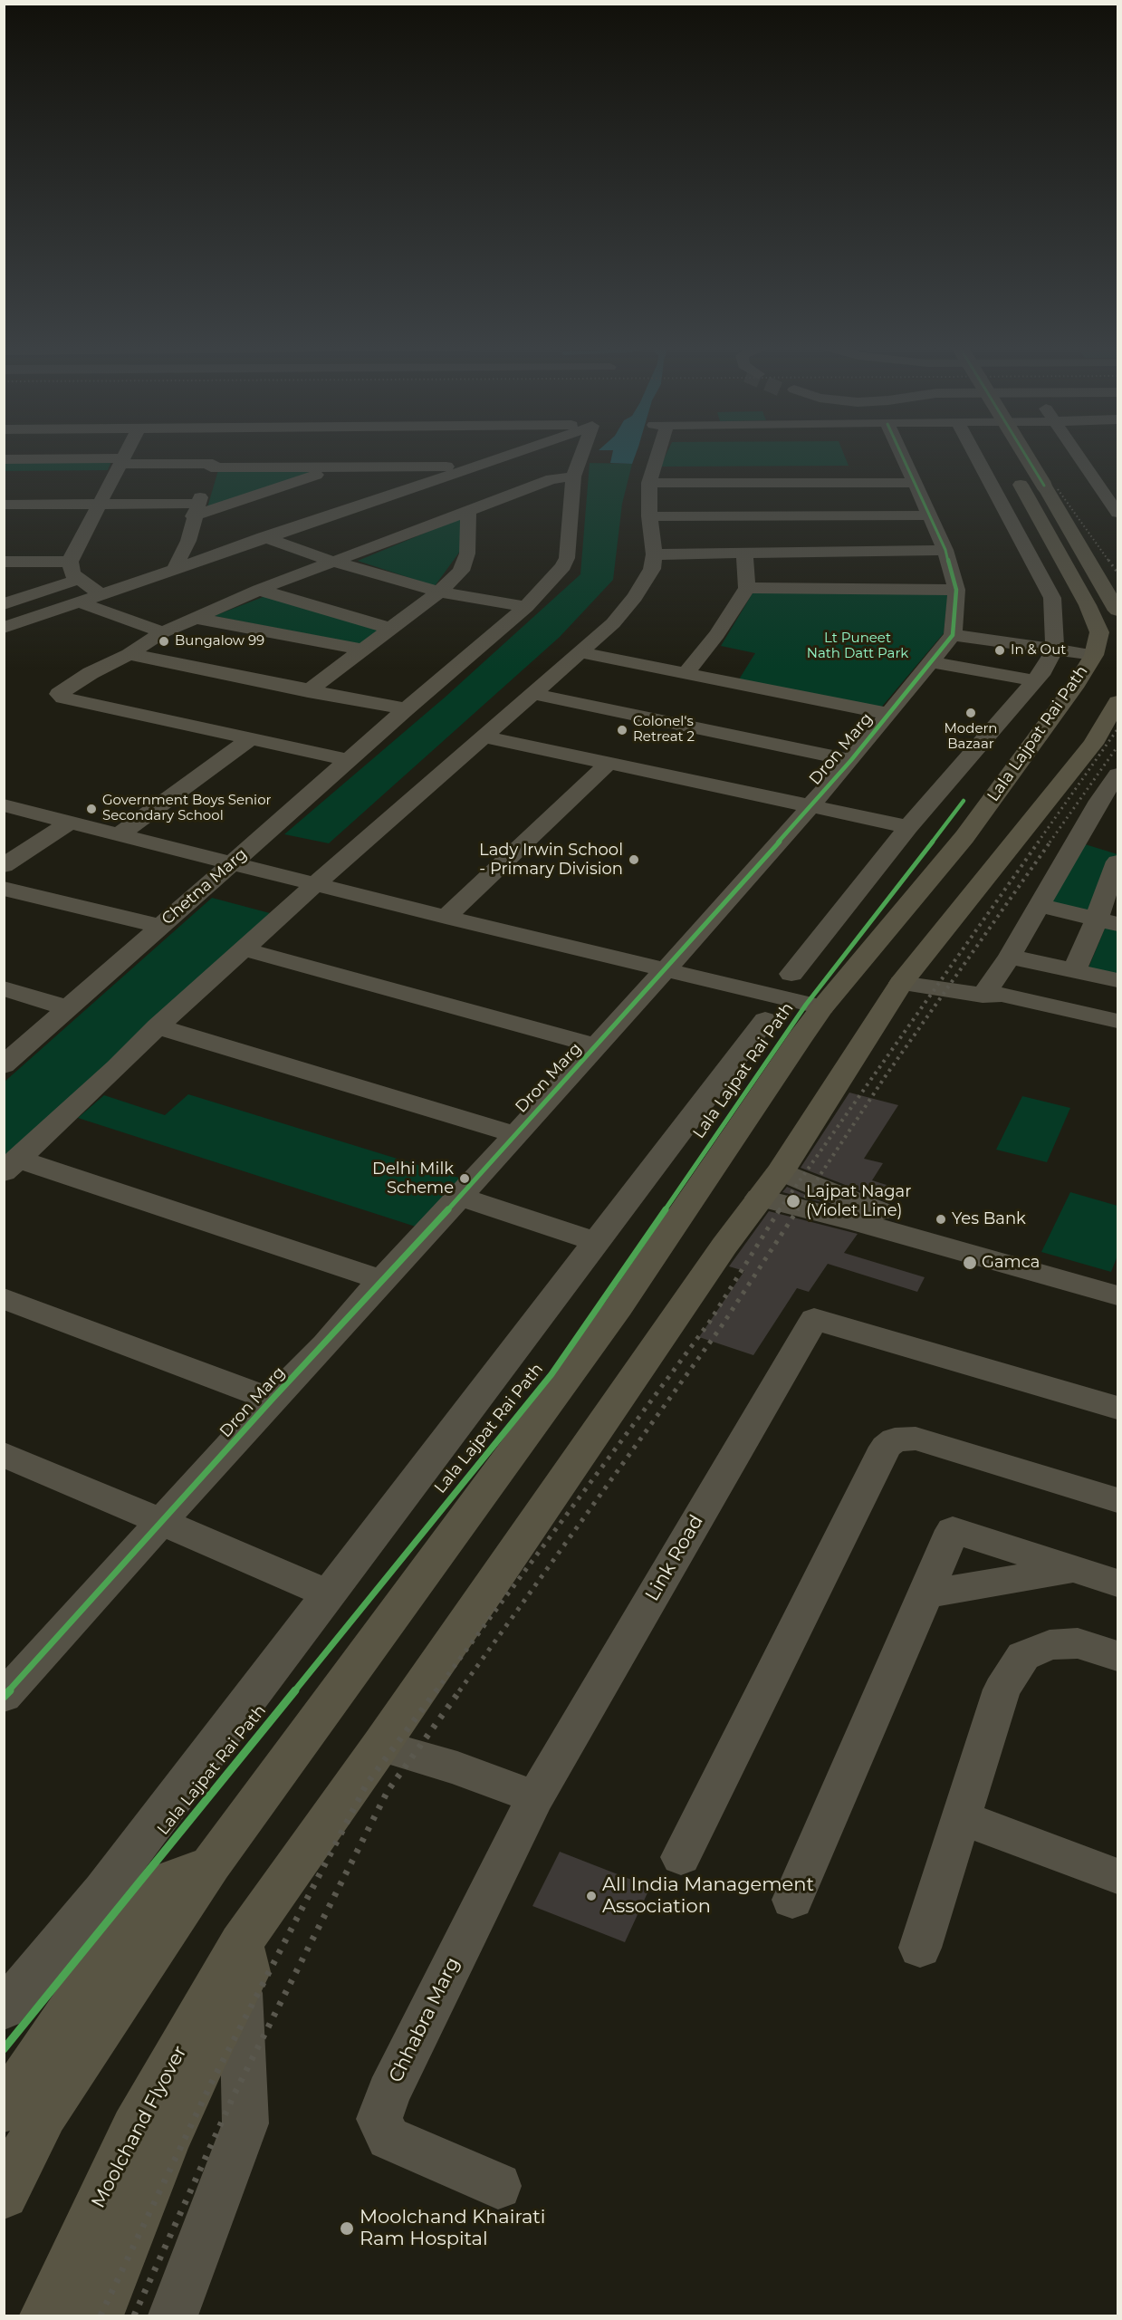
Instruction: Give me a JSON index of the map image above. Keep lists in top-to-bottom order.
{
  "streets": {
    "main road": ["Lala Lajpat Rai Path", "Moolchand Flyover"],
    "street": [
      "Dron Marg",
      "Chetna Marg",
      "Link Road",
      "Chhabra Marg"
    ]
  },
  "crossings": [
    ["Link Road", "Chhabra Marg"]
  ],
  "parks": ["Lt Puneet Nath Datt Park"],
  "places": [
    "Bungalow 99",
    "In & Out",
    "Modern Bazaar",
    "Colonel‘s Retreat 2",
    "Government Boys Senior Secondary School",
    "Lady Irwin School - Primary Division",
    "Delhi Milk Scheme",
    "Lajpat Nagar (Violet Line)",
    "Yes Bank",
    "Gamca",
    "All India Management Association",
    "Moolchand Khairati Ram Hospital"
  ]
}
